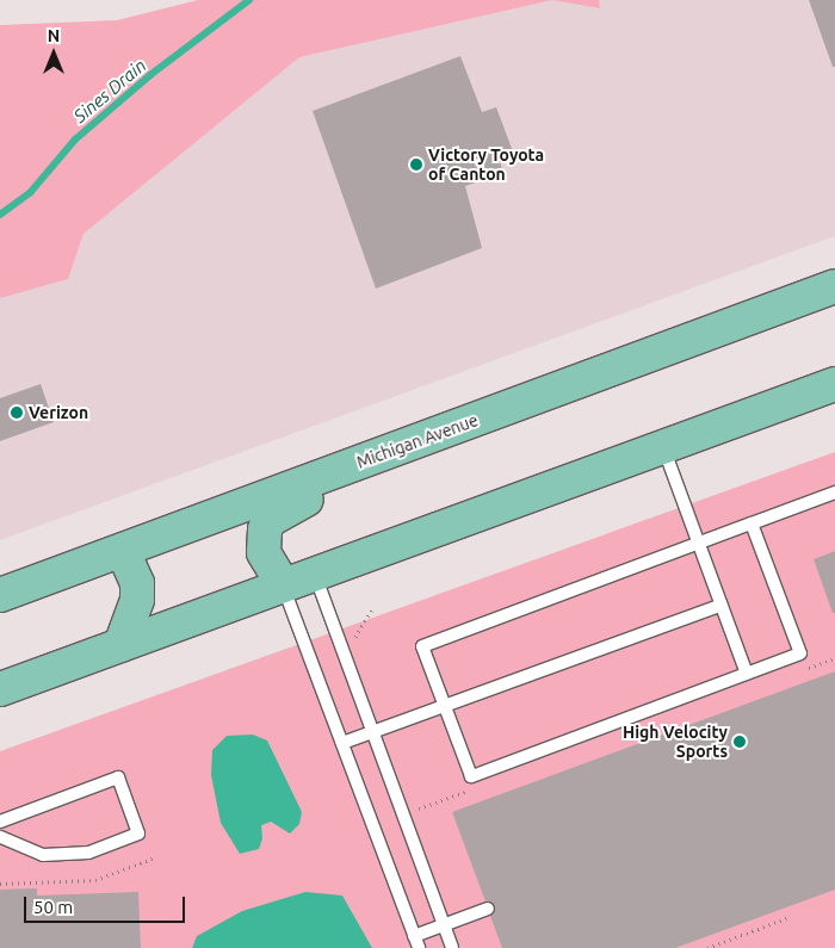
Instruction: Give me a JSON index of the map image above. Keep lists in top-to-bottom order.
{
  "streets": {
    "main road": ["Michigan Avenue"]
  },
  "water": ["Sines Drain"],
  "places": ["Victory Toyota of Canton", "Verizon", "High Velocity Sports"],
  "scale_bar": "50 m",
  "north": "top"
}
